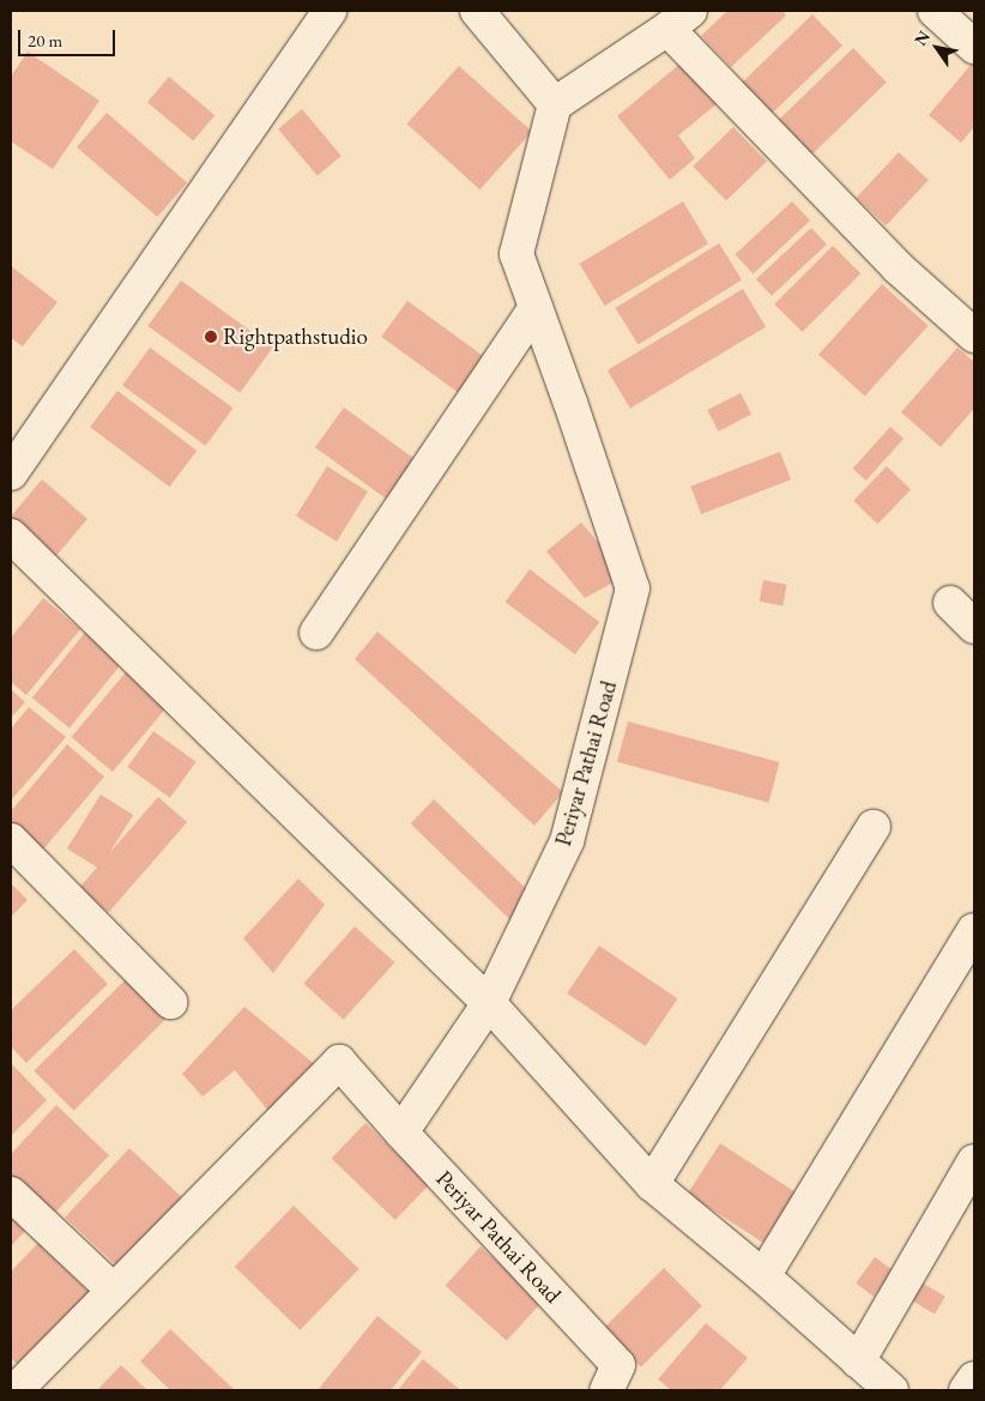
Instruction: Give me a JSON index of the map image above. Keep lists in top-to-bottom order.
{
  "streets": {
    "street": ["Periyar Pathai Road"]
  },
  "places": ["Rightpathstudio"],
  "scale_bar": "20 m",
  "north": "top left"
}
